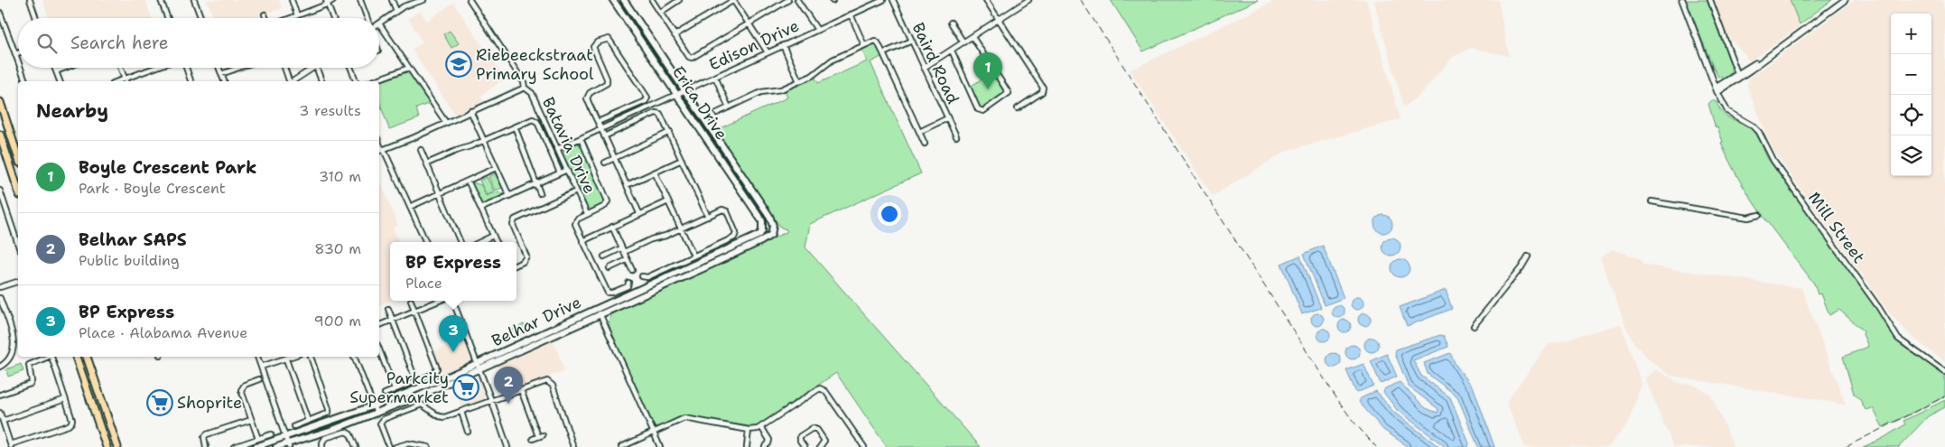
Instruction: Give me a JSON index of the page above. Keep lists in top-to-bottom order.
{
  "streets": {
    "main road": ["Erica Drive", "Belhar Drive"],
    "street": [
      "Edison Drive",
      "Baird Road",
      "Batavia Drive",
      "Mill Street"
    ]
  },
  "crossings": [
    ["Edison Drive", "Erica Drive"],
    ["Edison Drive", "Batavia Drive"],
    ["Erica Drive", "Belhar Drive"]
  ],
  "places": {
    "school or university": ["Riebeeckstraat Primary School"],
    "supermarket": ["Parkcity Supermarket", "Shoprite"]
  },
  "page": {
    "map_buttons": ["+", "−"],
    "search": "Search here",
    "pins": ["1", "3", "2"],
    "heading": ["Nearby", "3 results"],
    "list": [
      {
        "mark": "1",
        "name": "Boyle Crescent Park",
        "note": "Park · Boyle Crescent",
        "value": "310 m"
      },
      {
        "mark": "2",
        "name": "Belhar SAPS",
        "note": "Public building",
        "value": "830 m"
      },
      {
        "mark": "3",
        "name": "BP Express",
        "note": "Place · Alabama Avenue",
        "value": "900 m"
      }
    ],
    "popup": ["BP Express", "Place"]
  }
}
